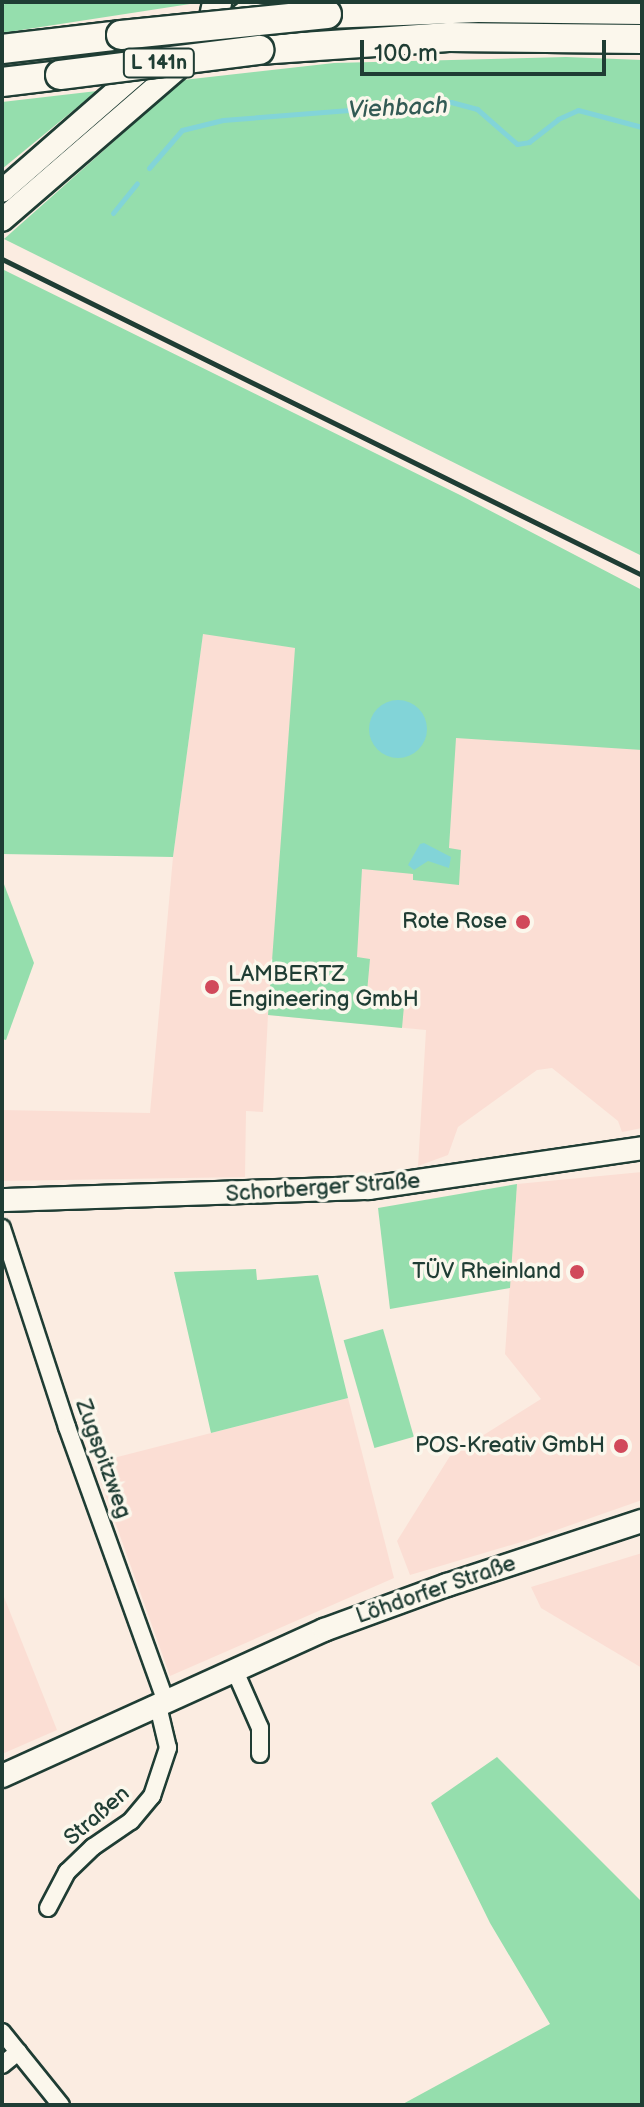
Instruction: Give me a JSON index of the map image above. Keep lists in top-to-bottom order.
{
  "streets": {
    "highway": ["L 141n"],
    "main road": ["Schorberger Straße", "Löhdorfer Straße"],
    "street": ["Zugspitzweg", "Straßen"]
  },
  "crossings": [
    ["Zugspitzweg", "Löhdorfer Straße"],
    ["Zugspitzweg", "Straßen"],
    ["Löhdorfer Straße", "Straßen"]
  ],
  "water": ["Viehbach"],
  "places": [
    "Rote Rose",
    "LAMBERTZ Engineering GmbH",
    "TÜV Rheinland",
    "POS-Kreativ GmbH"
  ],
  "scale_bar": "100 m"
}
